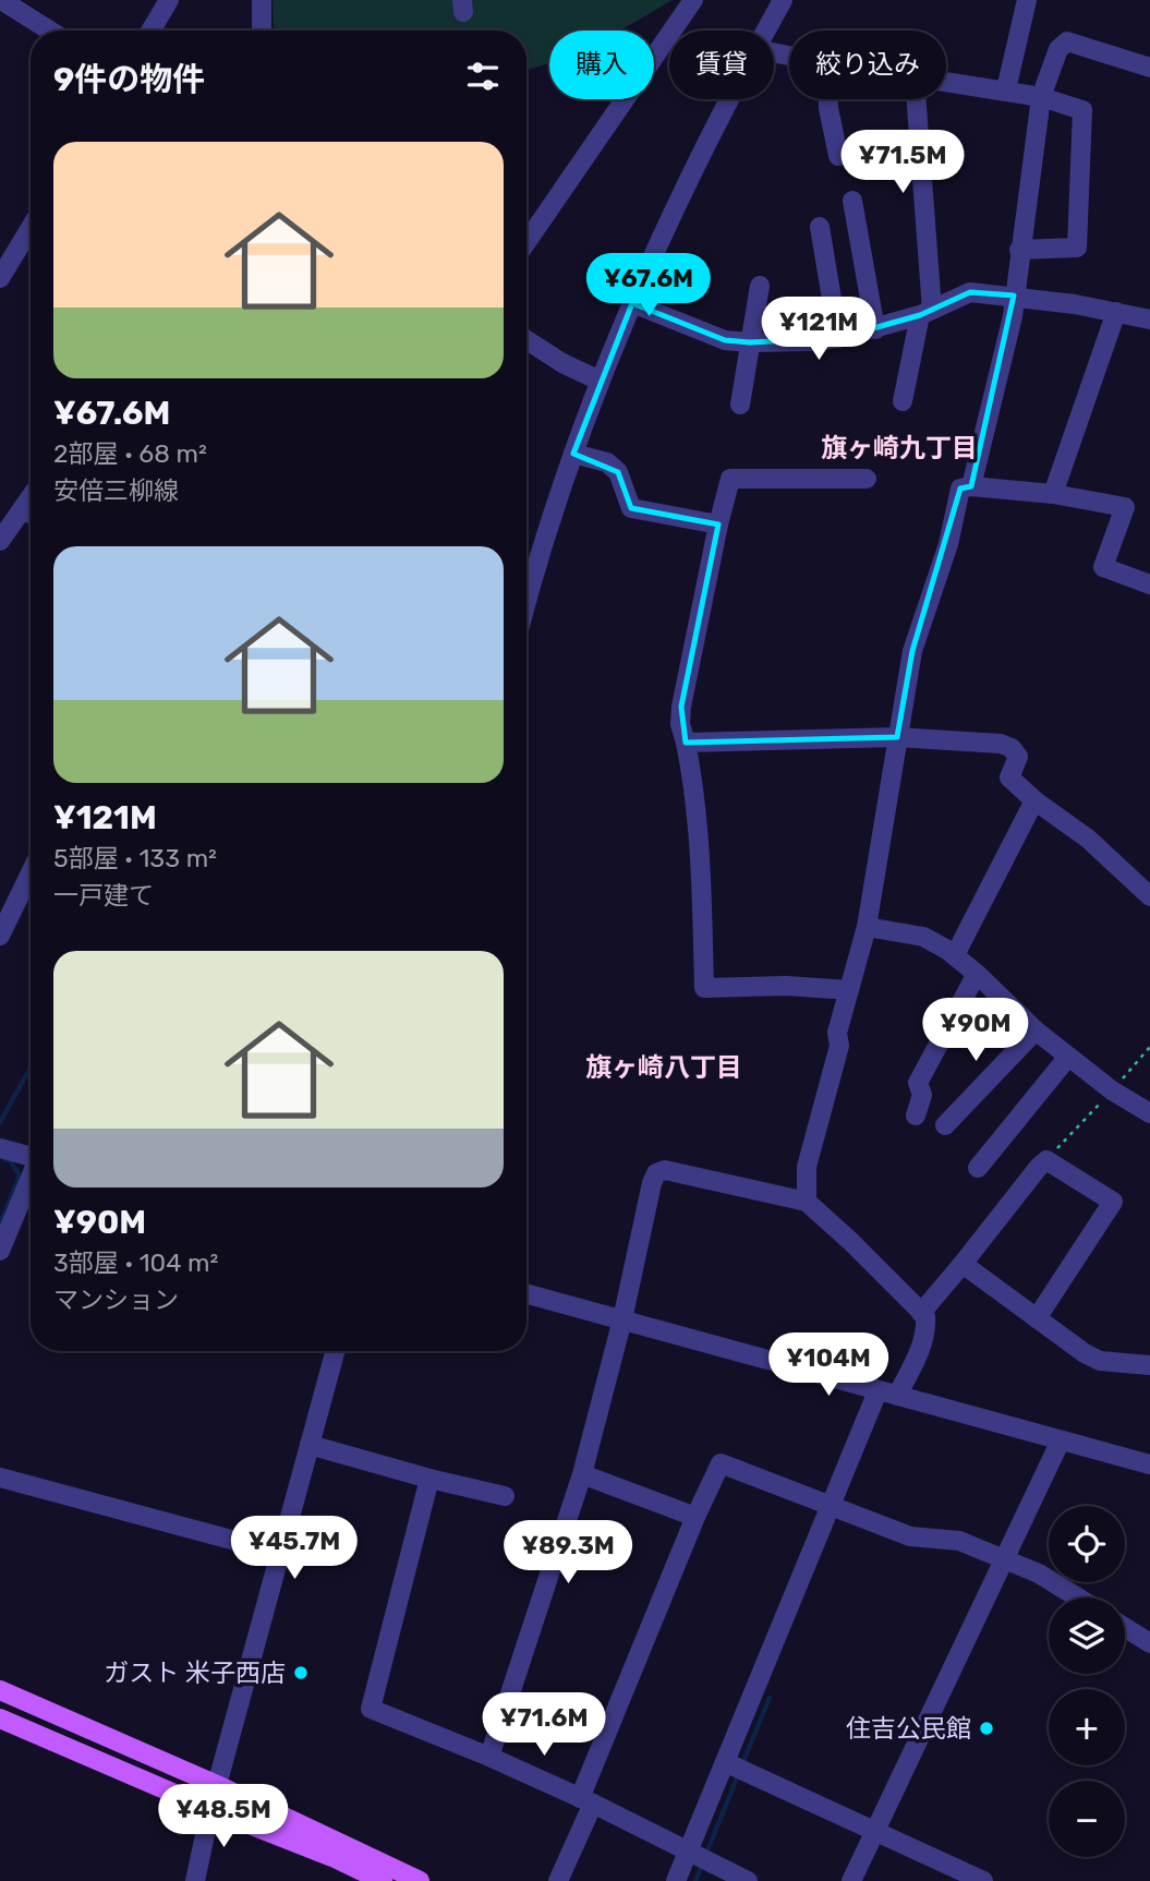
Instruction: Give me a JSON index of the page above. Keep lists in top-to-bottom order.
{
  "districts": ["旗ヶ崎九丁目", "旗ヶ崎八丁目"],
  "places": ["ガスト 米子西店", "住吉公民館"],
  "page": {
    "chip": ["購入", "賃貸", "絞り込み"],
    "heading": "9件の物件",
    "list": [
      {
        "name": "¥67.6M",
        "note": "2部屋 · 68 m² · 安倍三柳線"
      },
      {
        "name": "¥121M",
        "note": "5部屋 · 133 m² · 一戸建て"
      },
      {
        "name": "¥90M",
        "note": "3部屋 · 104 m² · マンション"
      }
    ],
    "price": [
      "¥71.5M",
      "¥67.6M",
      "¥121M",
      "¥90M",
      "¥104M",
      "¥45.7M",
      "¥89.3M",
      "¥71.6M",
      "¥48.5M"
    ],
    "map_buttons": ["+", "−"]
  }
}
